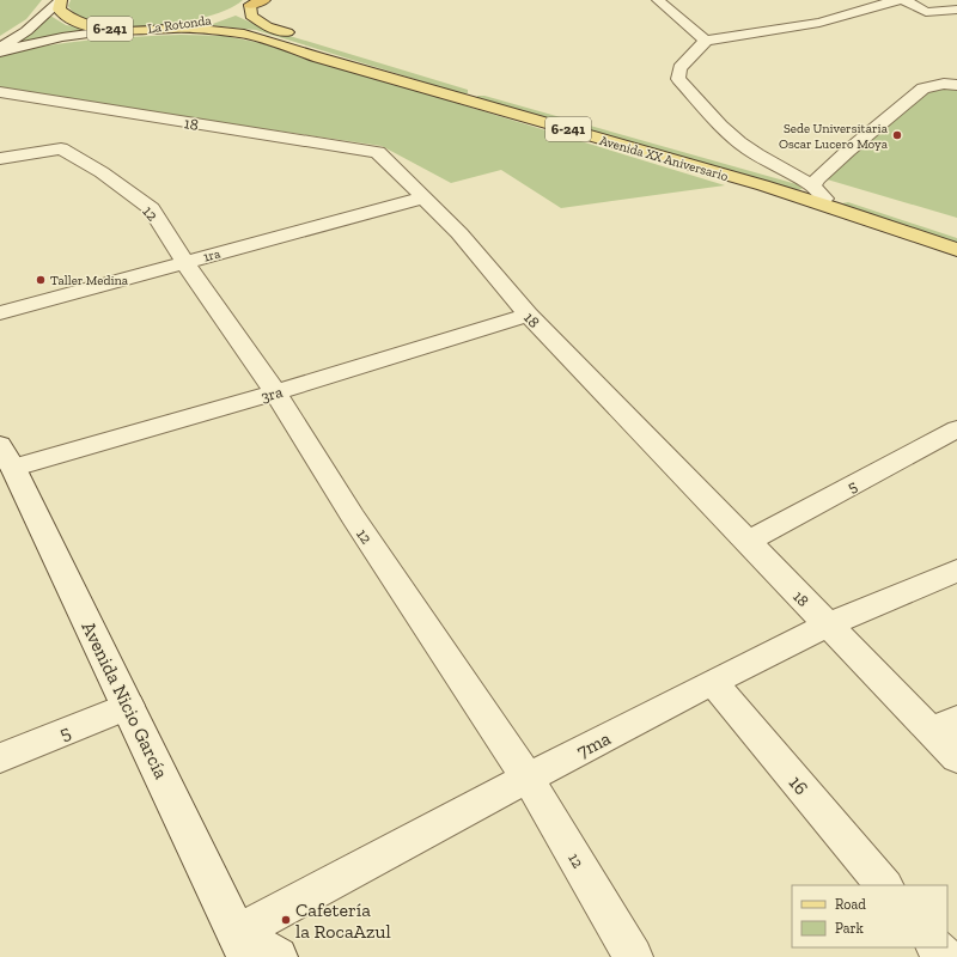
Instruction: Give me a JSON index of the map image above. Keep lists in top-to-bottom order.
{
  "streets": {
    "main road": ["La Rotonda", "6-241", "Avenida XX Aniversario"],
    "street": [
      "18",
      "12",
      "1ra",
      "3ra",
      "5",
      "Avenida Nicio García",
      "7ma",
      "16"
    ]
  },
  "crossings": [
    ["La Rotonda", "Avenida XX Aniversario"],
    ["18", "1ra"],
    ["18", "3ra"],
    ["18", "5"],
    ["18", "7ma"],
    ["12", "1ra"],
    ["12", "3ra"],
    ["12", "7ma"],
    ["3ra", "Avenida Nicio García"],
    ["5", "Avenida Nicio García"],
    ["Avenida Nicio García", "7ma"],
    ["7ma", "16"]
  ],
  "places": ["Sede Universitaria Oscar Lucero Moya", "Taller Medina", "Cafetería la RocaAzul"],
  "legend": ["Road", "Park"]
}
